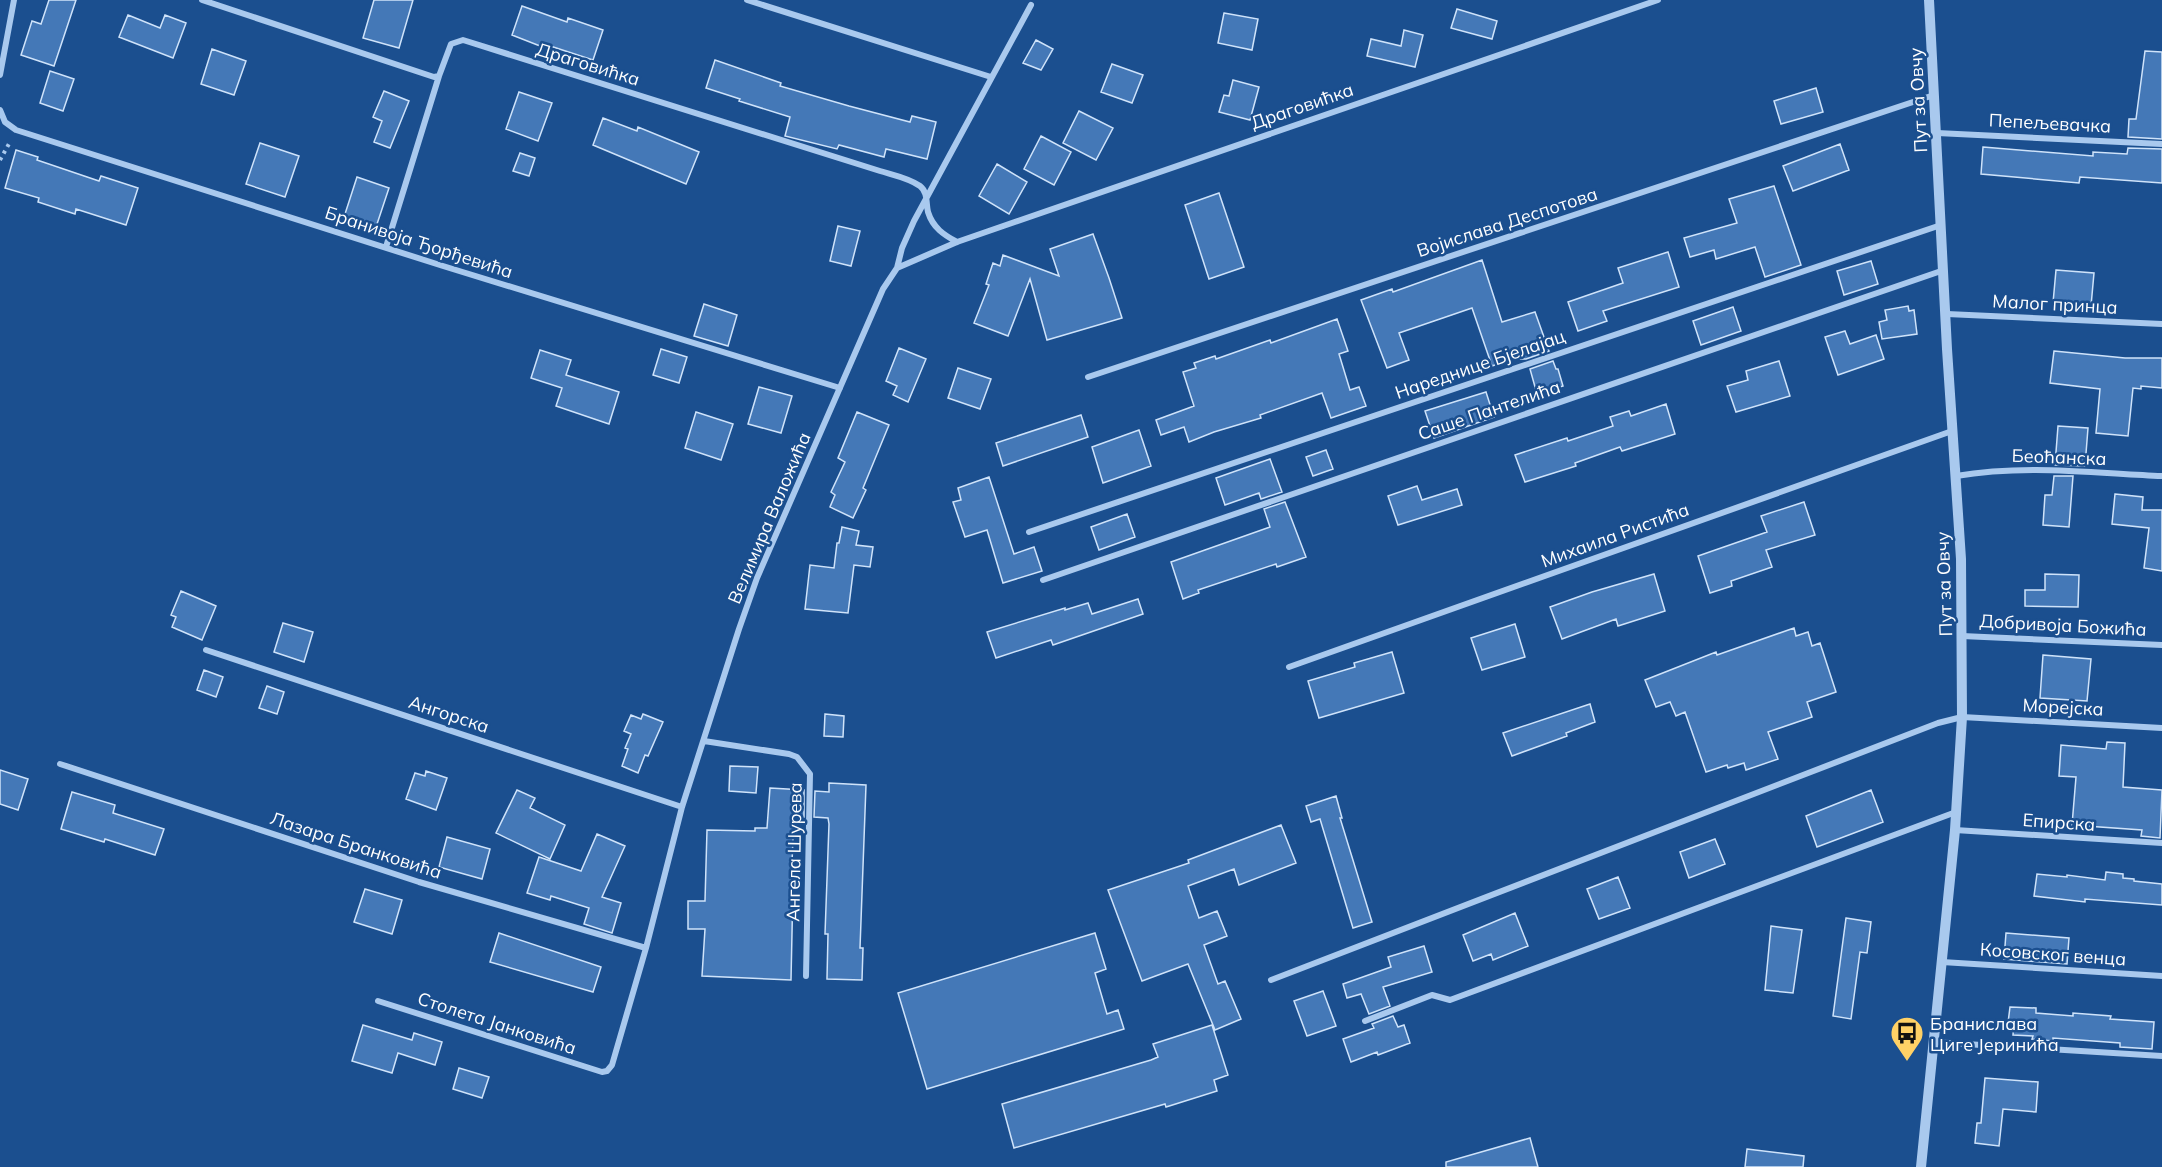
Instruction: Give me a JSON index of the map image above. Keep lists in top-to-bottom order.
{
  "streets": {
    "street": [
      "Драговићка",
      "Пут за Овчу",
      "Пепељевачка",
      "Војислава Деспотова",
      "Бранивоја Ђорђевића",
      "Малог принца",
      "Нареднице Бјелајац",
      "Саше Пантелића",
      "Беоћанска",
      "Велимира Валожића",
      "Михаила Ристића",
      "Добривоја Божића",
      "Морејска",
      "Ангорска",
      "Епирска",
      "Лазара Бранковића",
      "Ангела Шурева",
      "Косовског венца",
      "Столета Јанковића"
    ]
  },
  "crossings": [
    ["Драговићка", "Велимира Валожића"],
    ["Пут за Овчу", "Пепељевачка"],
    ["Пут за Овчу", "Војислава Деспотова"],
    ["Пут за Овчу", "Малог принца"],
    ["Пут за Овчу", "Нареднице Бјелајац"],
    ["Пут за Овчу", "Саше Пантелића"],
    ["Пут за Овчу", "Беоћанска"],
    ["Пут за Овчу", "Михаила Ристића"],
    ["Пут за Овчу", "Добривоја Божића"],
    ["Пут за Овчу", "Морејска"],
    ["Пут за Овчу", "Епирска"],
    ["Пут за Овчу", "Косовског венца"],
    ["Бранивоја Ђорђевића", "Велимира Валожића"],
    ["Велимира Валожића", "Ангорска"],
    ["Велимира Валожића", "Лазара Бранковића"],
    ["Велимира Валожића", "Ангела Шурева"],
    ["Велимира Валожића", "Столета Јанковића"]
  ],
  "places": {
    "bus stop": ["Бранислава Циге Јеринића"]
  }
}
